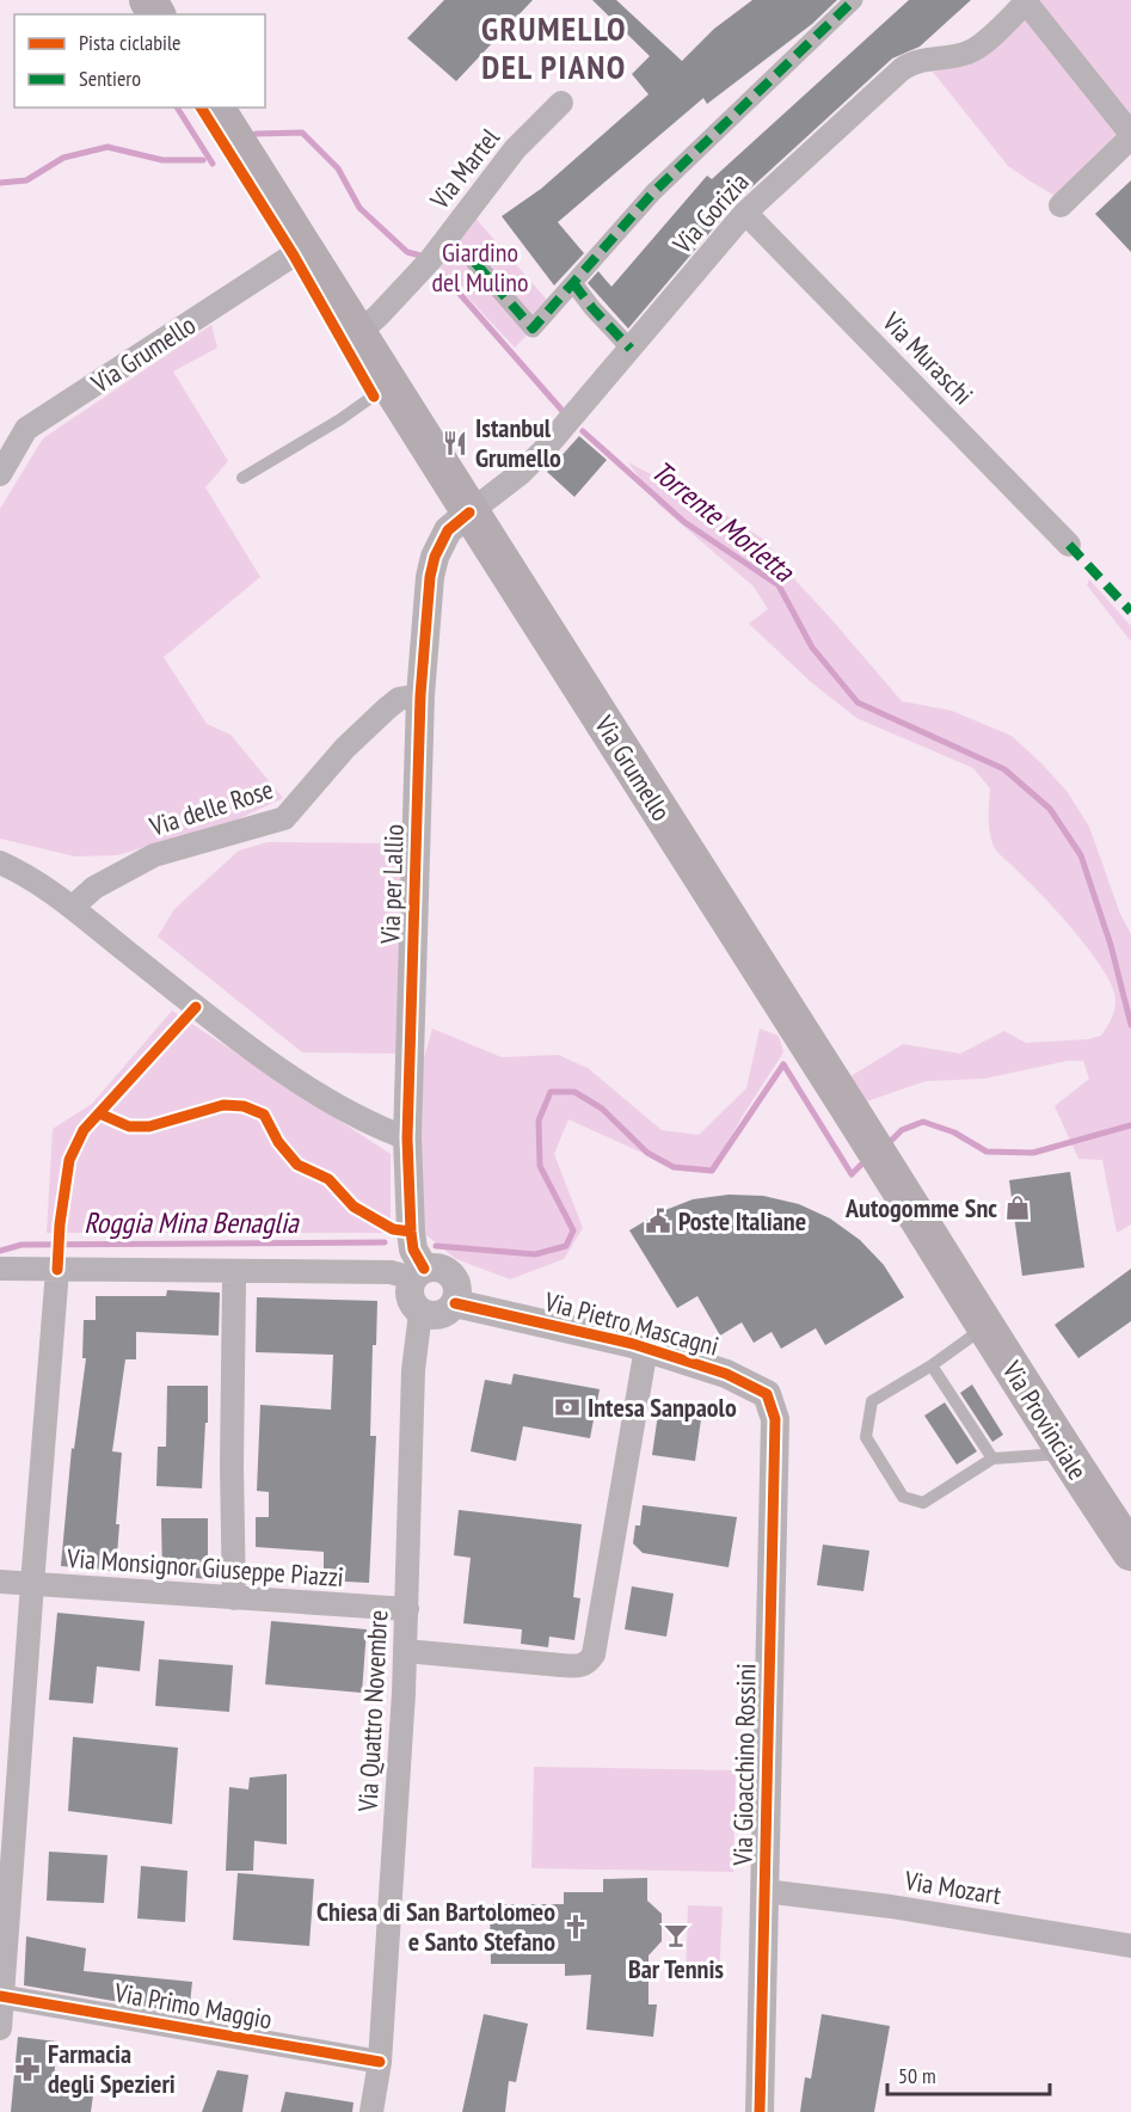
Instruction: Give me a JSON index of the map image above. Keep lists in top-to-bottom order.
{
  "streets": {
    "main road": ["Via Grumello", "Via Provinciale"],
    "street": [
      "Via Martel",
      "Via Gorizia",
      "Via Muraschi",
      "Via delle Rose",
      "Via per Lallio",
      "Via Pietro Mascagni",
      "Via Monsignor Giuseppe Piazzi",
      "Via Quattro Novembre",
      "Via Gioacchino Rossini",
      "Via Mozart",
      "Via Primo Maggio"
    ]
  },
  "crossings": [
    ["Via Martel", "Via Grumello"],
    ["Via Gorizia", "Via Grumello"],
    ["Via Gorizia", "Via Muraschi"],
    ["Via Gorizia", "Via per Lallio"],
    ["Via Grumello", "Via per Lallio"],
    ["Via Grumello", "Via Provinciale"],
    ["Via delle Rose", "Via per Lallio"],
    ["Via per Lallio", "Via Pietro Mascagni"],
    ["Via per Lallio", "Via Quattro Novembre"],
    ["Via Pietro Mascagni", "Via Quattro Novembre"],
    ["Via Pietro Mascagni", "Via Gioacchino Rossini"],
    ["Via Monsignor Giuseppe Piazzi", "Via Quattro Novembre"],
    ["Via Quattro Novembre", "Via Primo Maggio"],
    ["Via Gioacchino Rossini", "Via Mozart"]
  ],
  "districts": ["GRUMELLO DEL PIANO"],
  "water": ["Torrente Morletta", "Roggia Mina Benaglia"],
  "parks": ["Giardino del Mulino"],
  "places": {
    "restaurant": ["Istanbul Grumello"],
    "shop": ["Autogomme Snc"],
    "public building": ["Poste Italiane"],
    "bank": ["Intesa Sanpaolo"],
    "church": ["Chiesa di San Bartolomeo e Santo Stefano"],
    "bar": ["Bar Tennis"],
    "pharmacy": ["Farmacia degli Spezieri"]
  },
  "legend": ["Pista ciclabile", "Sentiero"],
  "scale_bar": "50 m"
}
